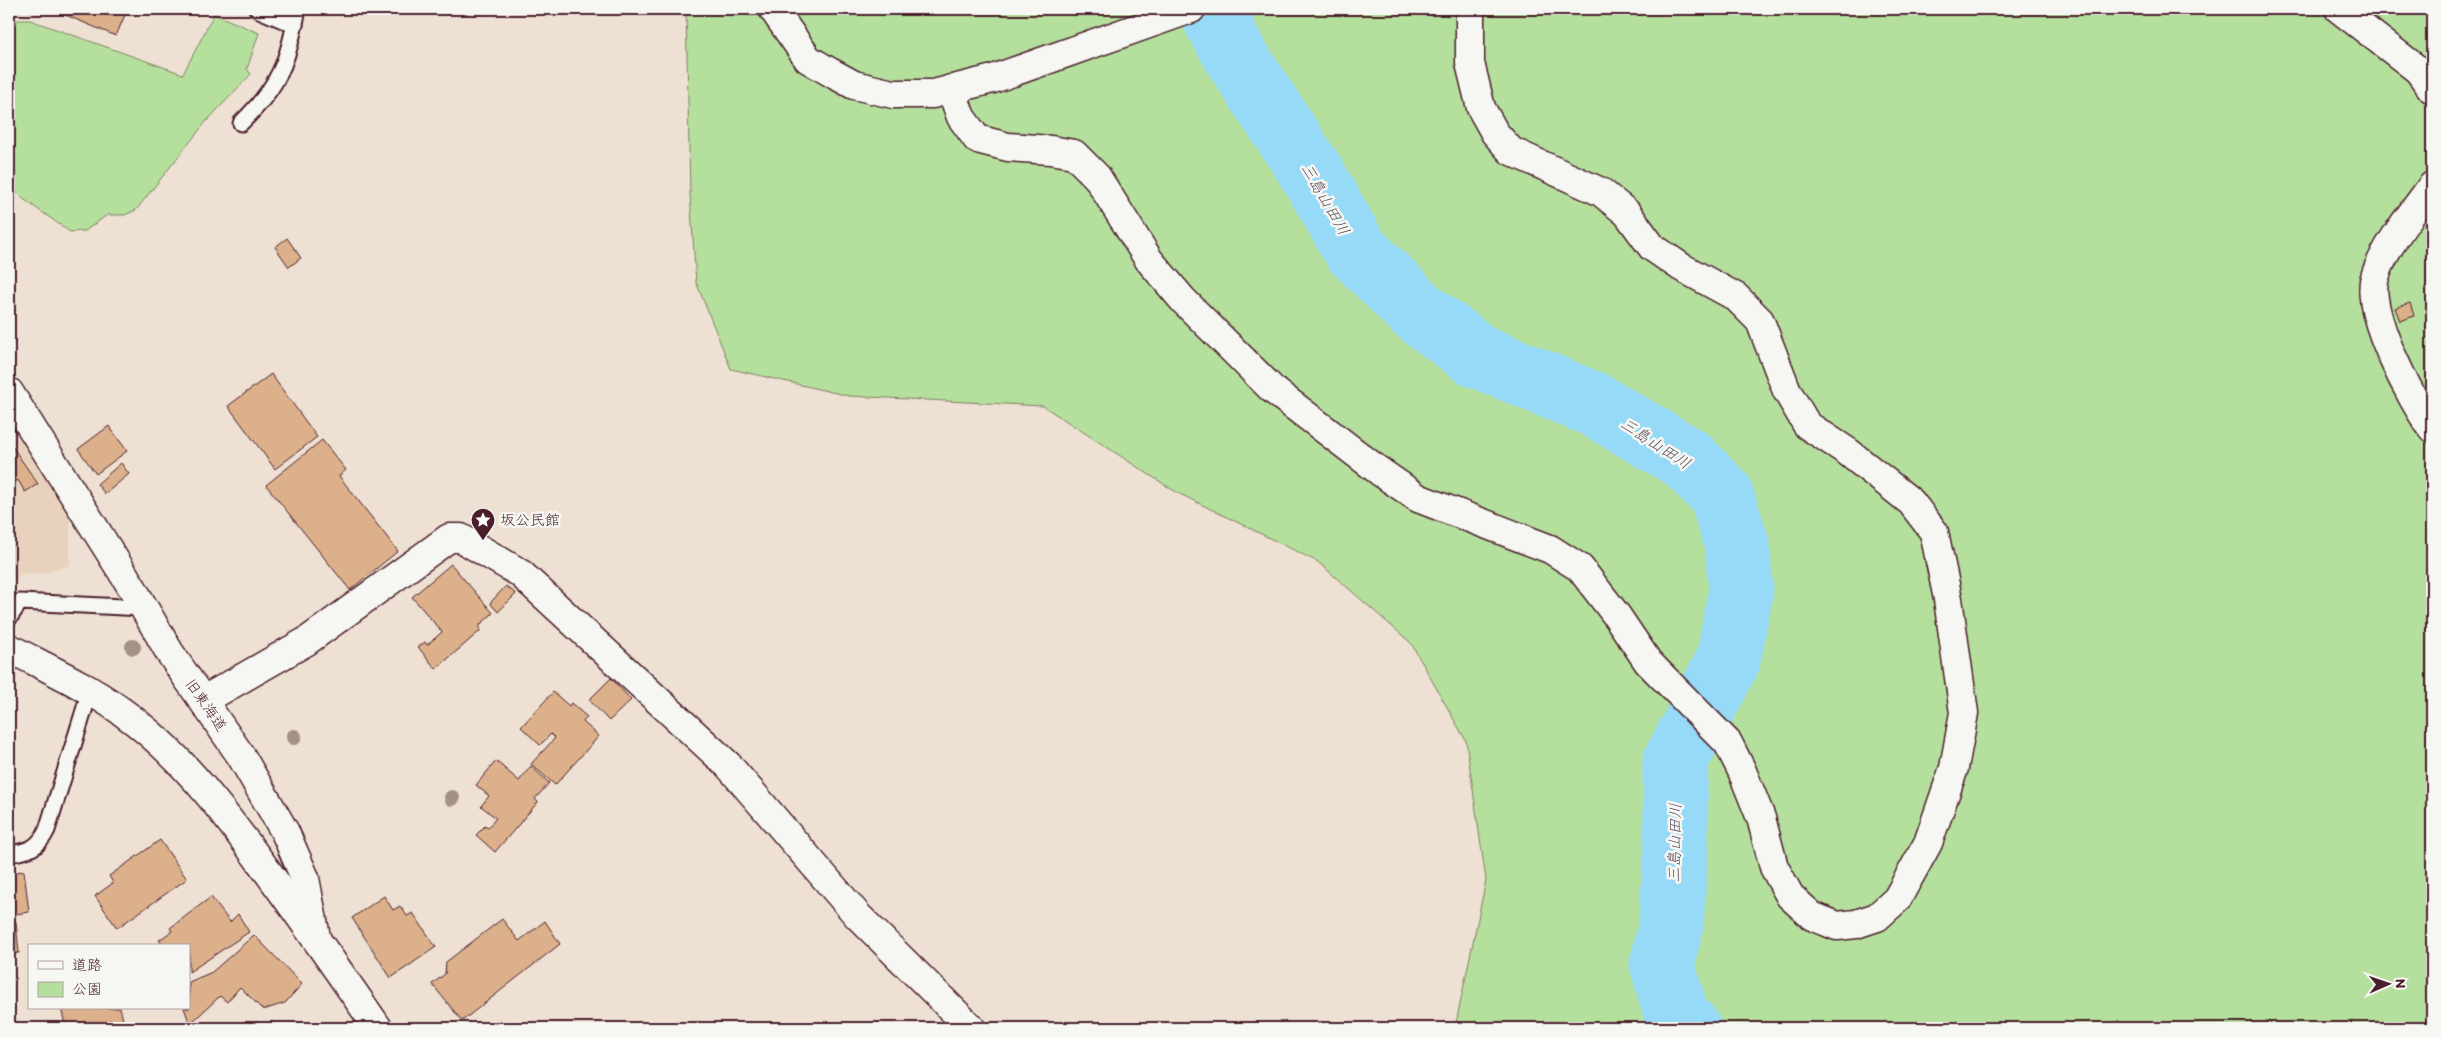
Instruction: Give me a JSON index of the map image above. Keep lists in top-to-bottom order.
{
  "streets": {
    "street": ["旧東海道"]
  },
  "water": ["三島山田川"],
  "places": {
    "place": ["坂公民館"]
  },
  "legend": ["道路", "公園"],
  "north": "right"
}
